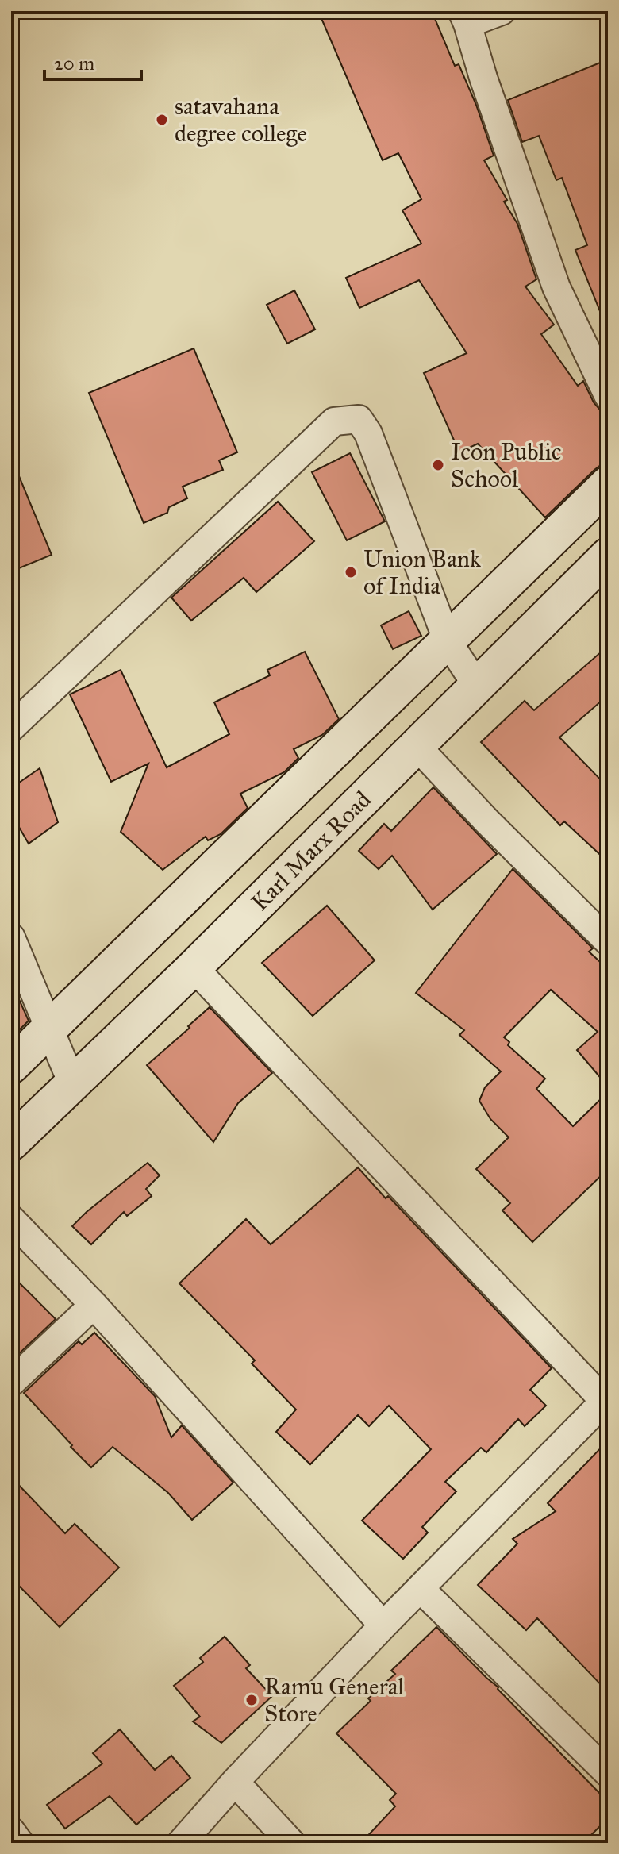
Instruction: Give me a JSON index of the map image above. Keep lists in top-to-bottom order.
{
  "streets": {
    "main road": ["Karl Marx Road"]
  },
  "places": [
    "satavahana degree college",
    "Icon Public School",
    "Union Bank of India",
    "Ramu General Store"
  ],
  "scale_bar": "20 m"
}
